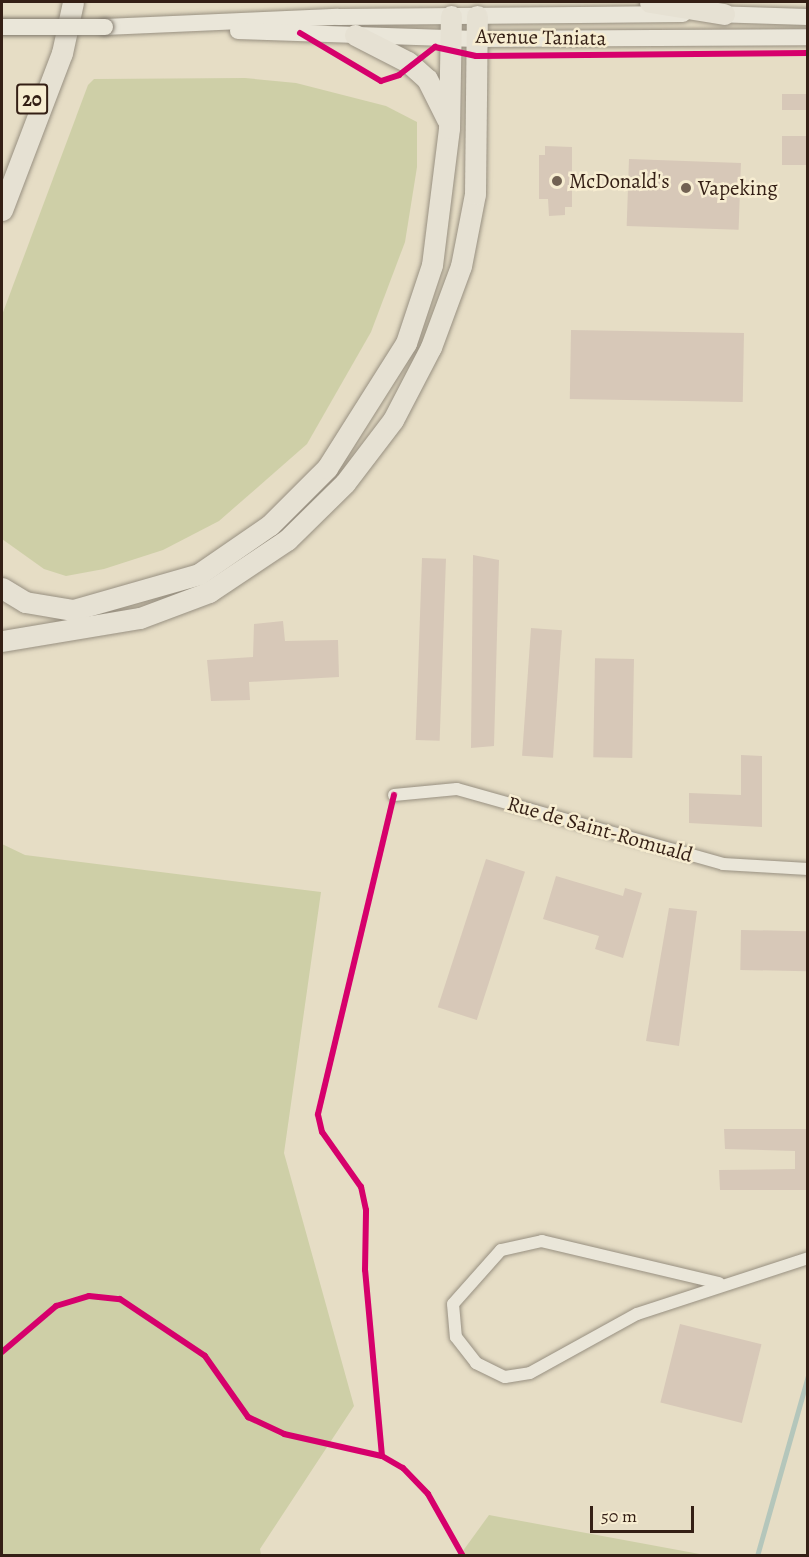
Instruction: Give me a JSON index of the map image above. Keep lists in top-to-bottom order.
{
  "streets": {
    "highway": ["20"],
    "main road": ["Avenue Taniata"],
    "street": ["Rue de Saint-Romuald"]
  },
  "places": ["McDonald's", "Vapeking"],
  "scale_bar": "50 m"
}
